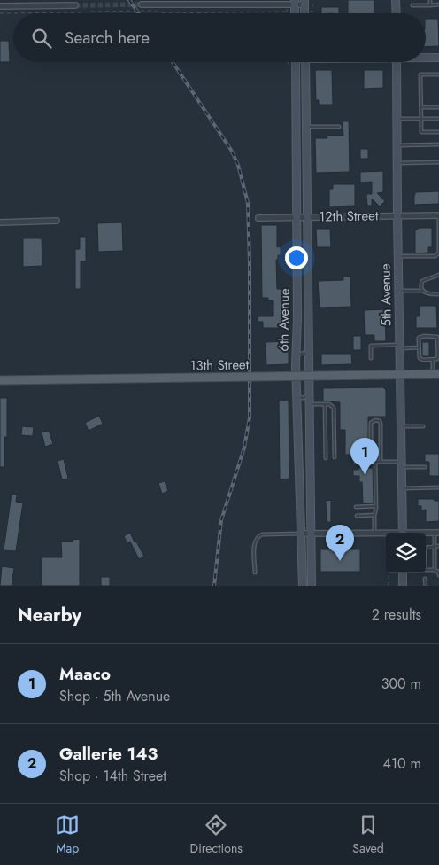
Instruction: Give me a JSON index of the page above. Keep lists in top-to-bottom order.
{
  "streets": {
    "main road": ["13th Street"],
    "street": ["12th Street", "5th Avenue", "6th Avenue"]
  },
  "crossings": [
    ["12th Street", "5th Avenue"],
    ["12th Street", "6th Avenue"],
    ["5th Avenue", "13th Street"]
  ],
  "page": {
    "search": "Search here",
    "pins": ["1", "2"],
    "heading": ["Nearby", "2 results"],
    "list": [
      {
        "mark": "1",
        "name": "Maaco",
        "note": "Shop · 5th Avenue",
        "value": "300 m"
      },
      {
        "mark": "2",
        "name": "Gallerie 143",
        "note": "Shop · 14th Street",
        "value": "410 m"
      }
    ],
    "nav": ["Map", "Directions", "Saved"]
  }
}
